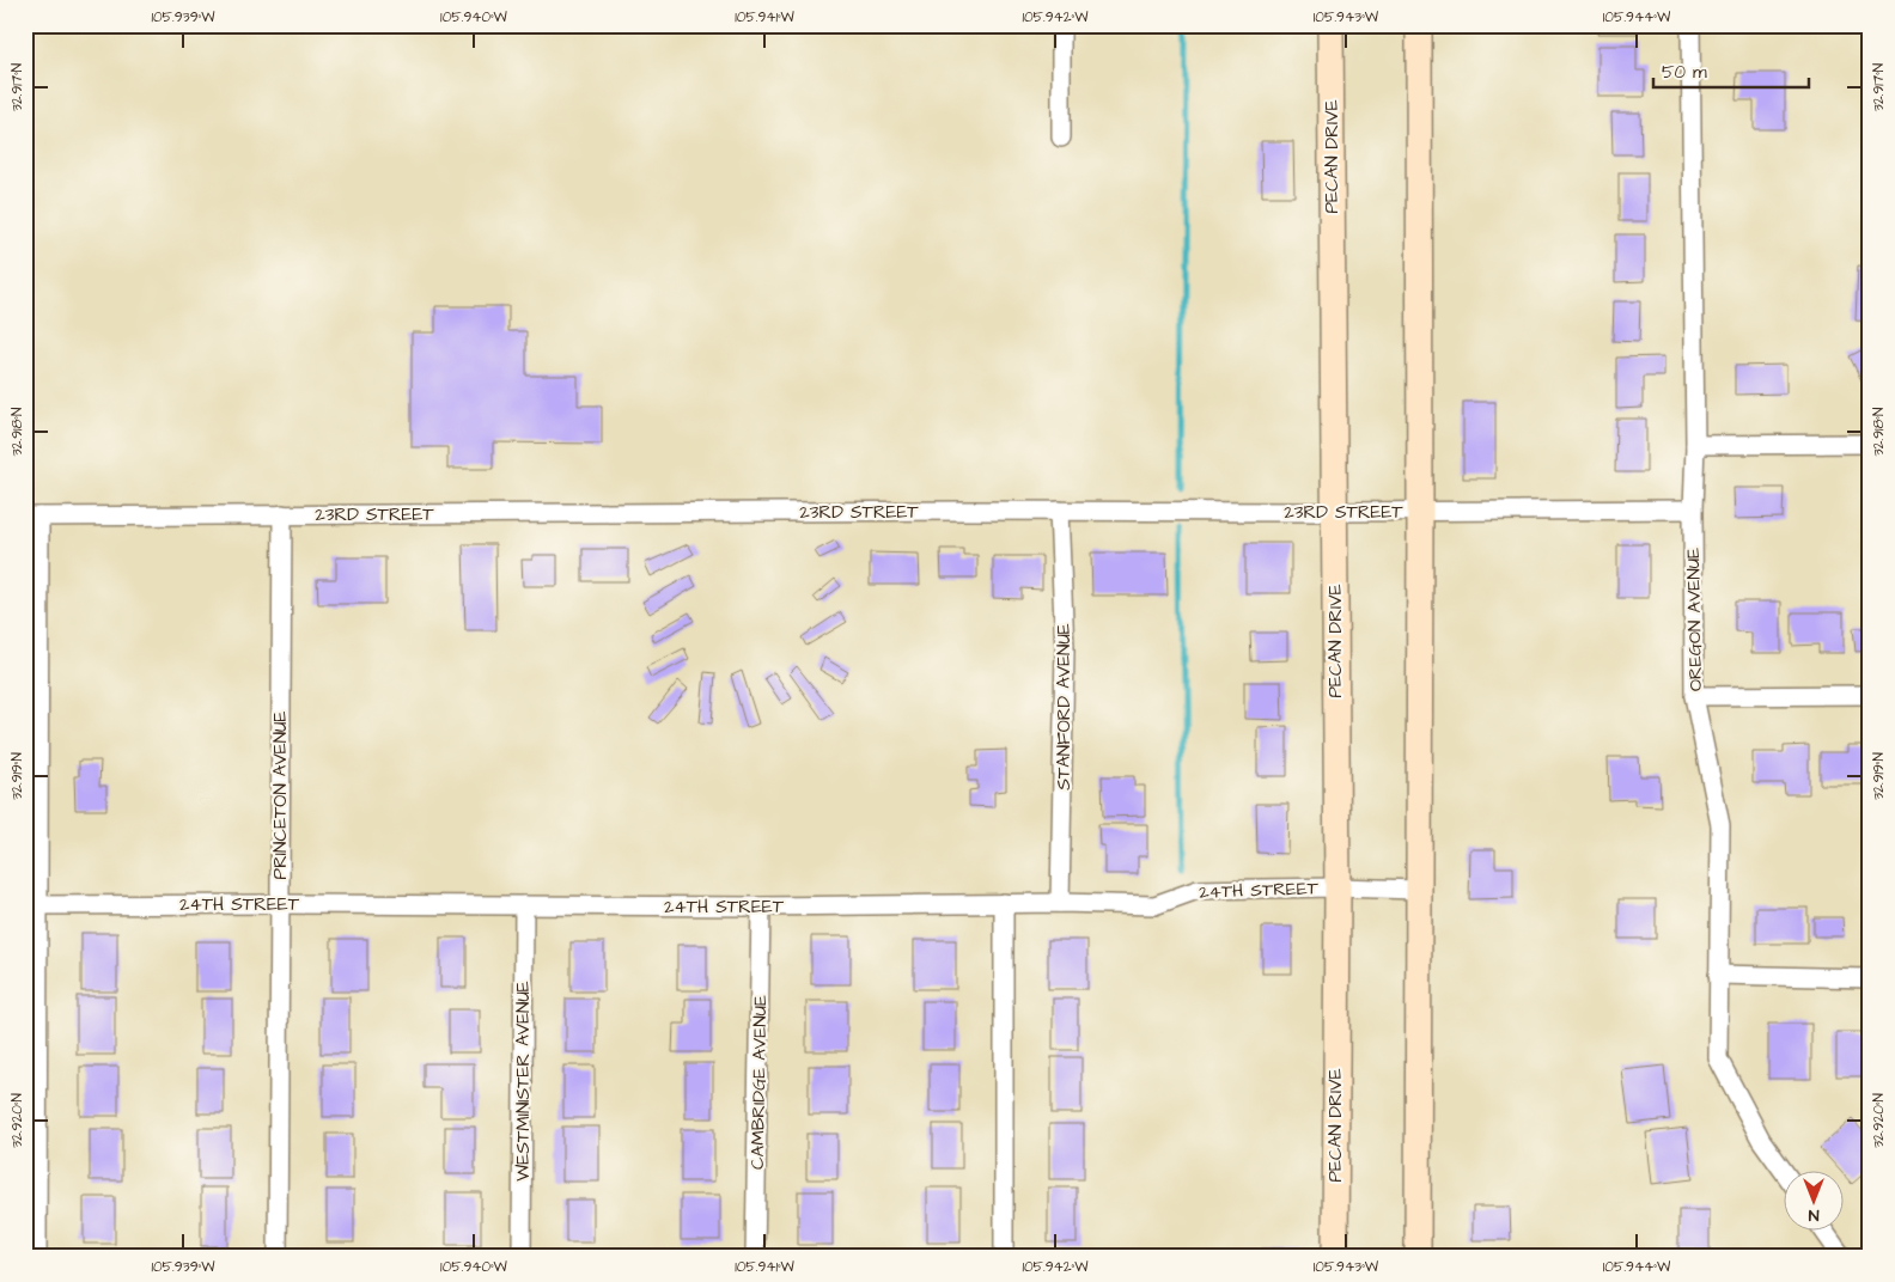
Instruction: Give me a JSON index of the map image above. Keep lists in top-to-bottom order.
{
  "streets": {
    "main road": ["PECAN DRIVE"],
    "street": [
      "23RD STREET",
      "OREGON AVENUE",
      "STANFORD AVENUE",
      "PRINCETON AVENUE",
      "24TH STREET",
      "WESTMINISTER AVENUE",
      "CAMBRIDGE AVENUE"
    ]
  },
  "crossings": [
    ["PECAN DRIVE", "23RD STREET"],
    ["PECAN DRIVE", "24TH STREET"],
    ["23RD STREET", "OREGON AVENUE"],
    ["23RD STREET", "STANFORD AVENUE"],
    ["23RD STREET", "PRINCETON AVENUE"],
    ["STANFORD AVENUE", "24TH STREET"],
    ["PRINCETON AVENUE", "24TH STREET"],
    ["24TH STREET", "WESTMINISTER AVENUE"],
    ["24TH STREET", "CAMBRIDGE AVENUE"]
  ],
  "scale_bar": "50 m",
  "north": "bottom",
  "coordinates": [
    "105.939°W",
    "105.940°W",
    "105.941°W",
    "105.942°W",
    "105.943°W",
    "105.944°W",
    "32.917°N",
    "32.918°N",
    "32.919°N",
    "32.920°N"
  ]
}
